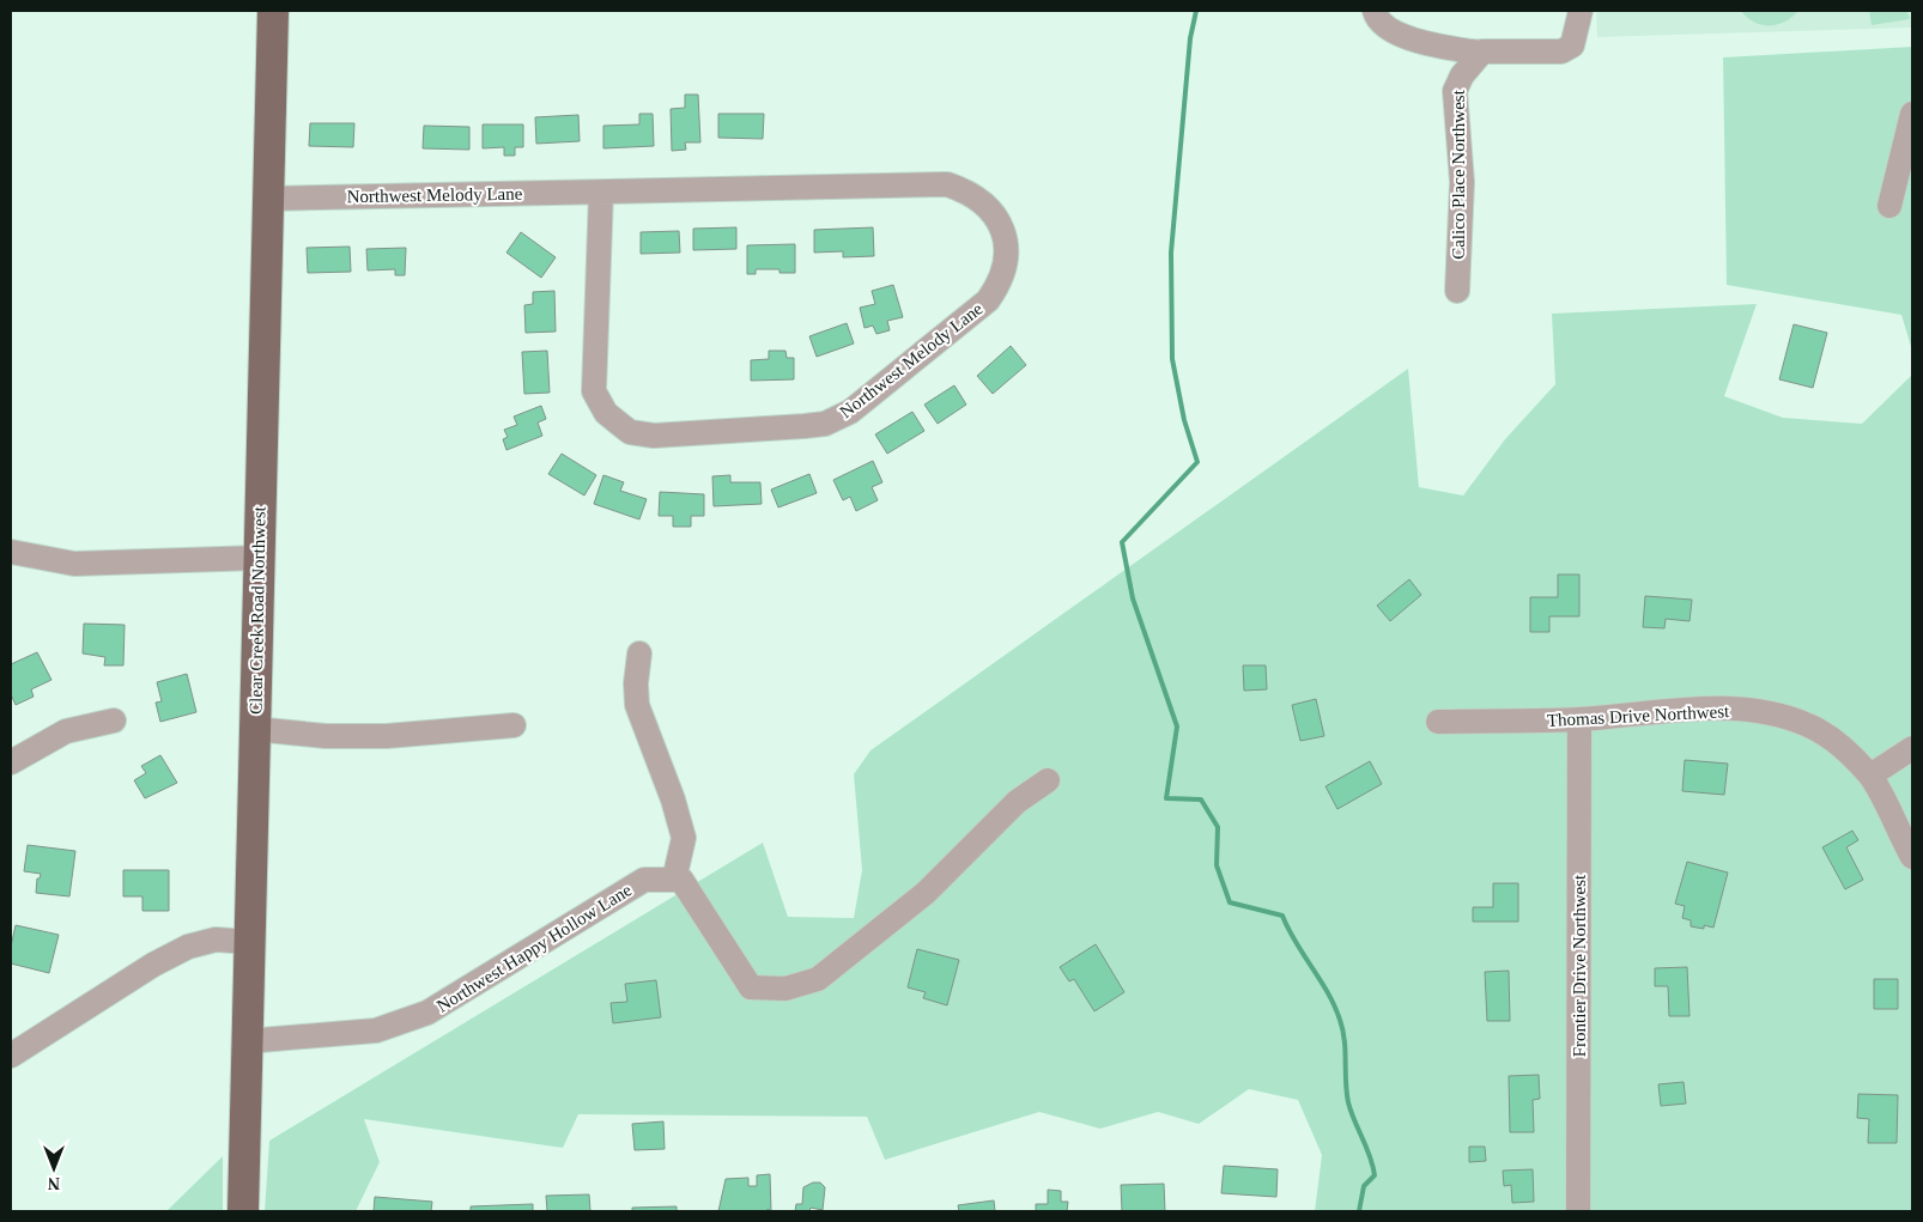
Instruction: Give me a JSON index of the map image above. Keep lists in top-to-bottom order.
{
  "streets": {
    "main road": ["Clear Creek Road Northwest"],
    "street": [
      "Calico Place Northwest",
      "Northwest Melody Lane",
      "Thomas Drive Northwest",
      "Northwest Happy Hollow Lane",
      "Frontier Drive Northwest"
    ]
  },
  "crossings": [
    ["Northwest Melody Lane", "Clear Creek Road Northwest"],
    ["Clear Creek Road Northwest", "Northwest Happy Hollow Lane"],
    ["Thomas Drive Northwest", "Frontier Drive Northwest"]
  ],
  "north": "bottom"
}
